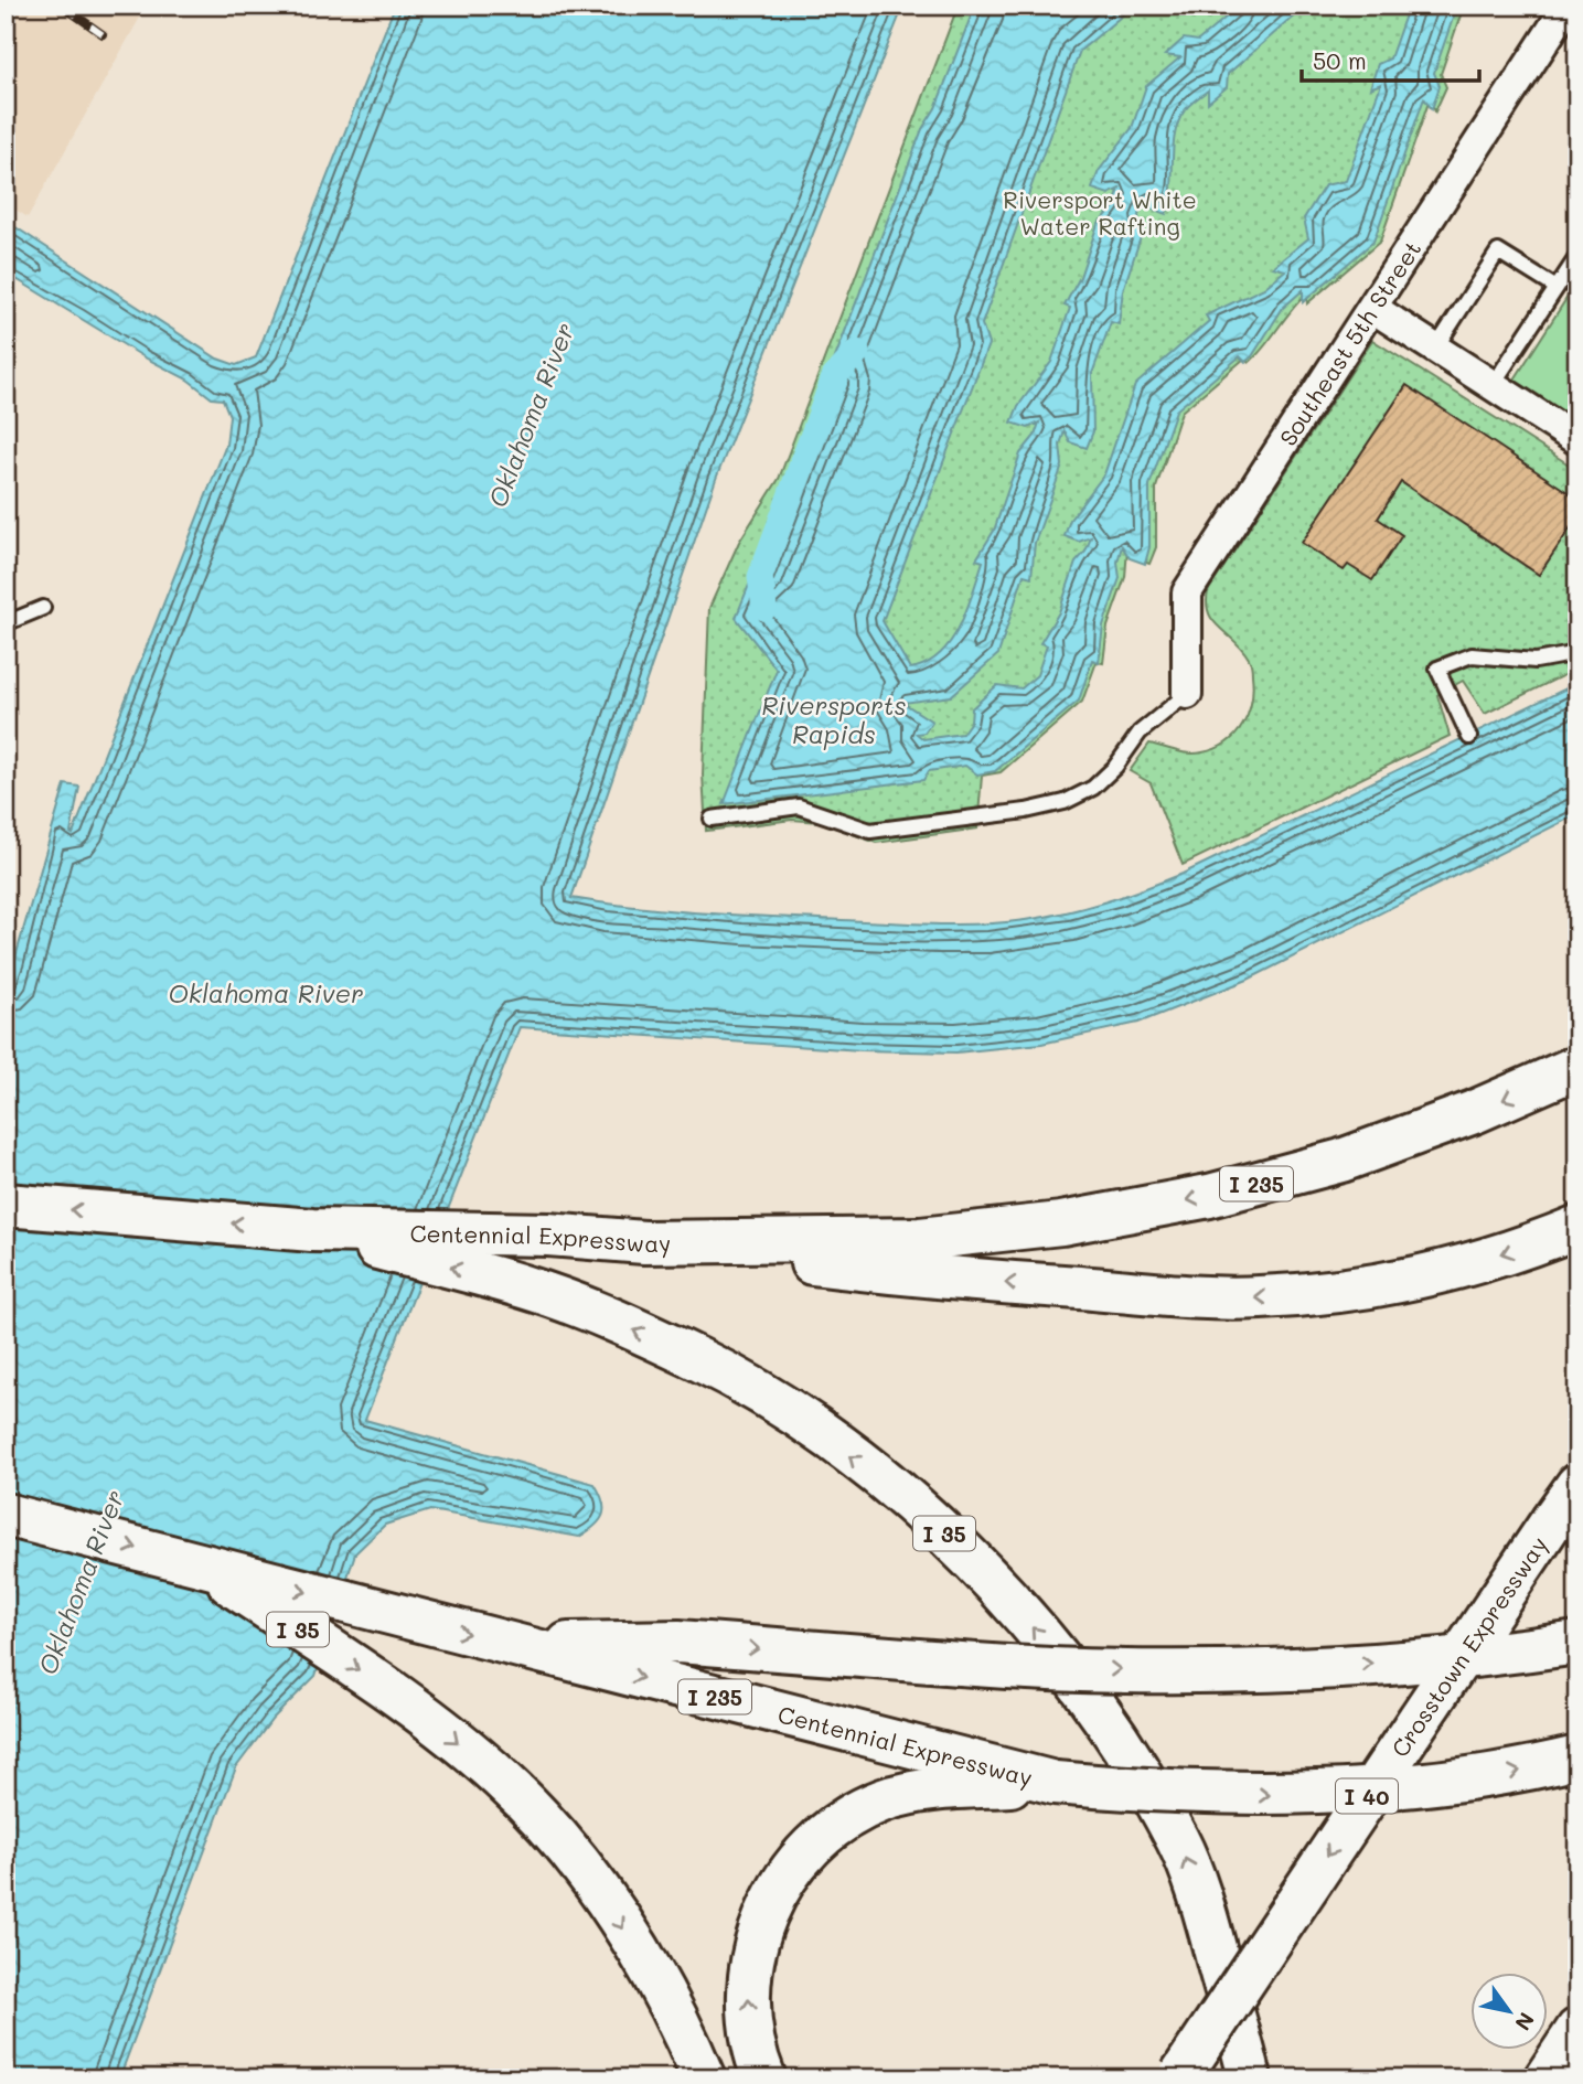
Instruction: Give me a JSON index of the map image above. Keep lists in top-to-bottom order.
{
  "streets": {
    "highway": [
      "I 235",
      "Centennial Expressway",
      "I 35",
      "Crosstown Expressway",
      "I 40"
    ],
    "street": ["Southeast 5th Street"]
  },
  "crossings": [
    ["Centennial Expressway", "I 35"]
  ],
  "one_way": ["Crosstown Expressway"],
  "water": ["Oklahoma River", "Riversports Rapids"],
  "parks": ["Riversport White Water Rafting"],
  "scale_bar": "50 m",
  "north": "bottom right"
}
